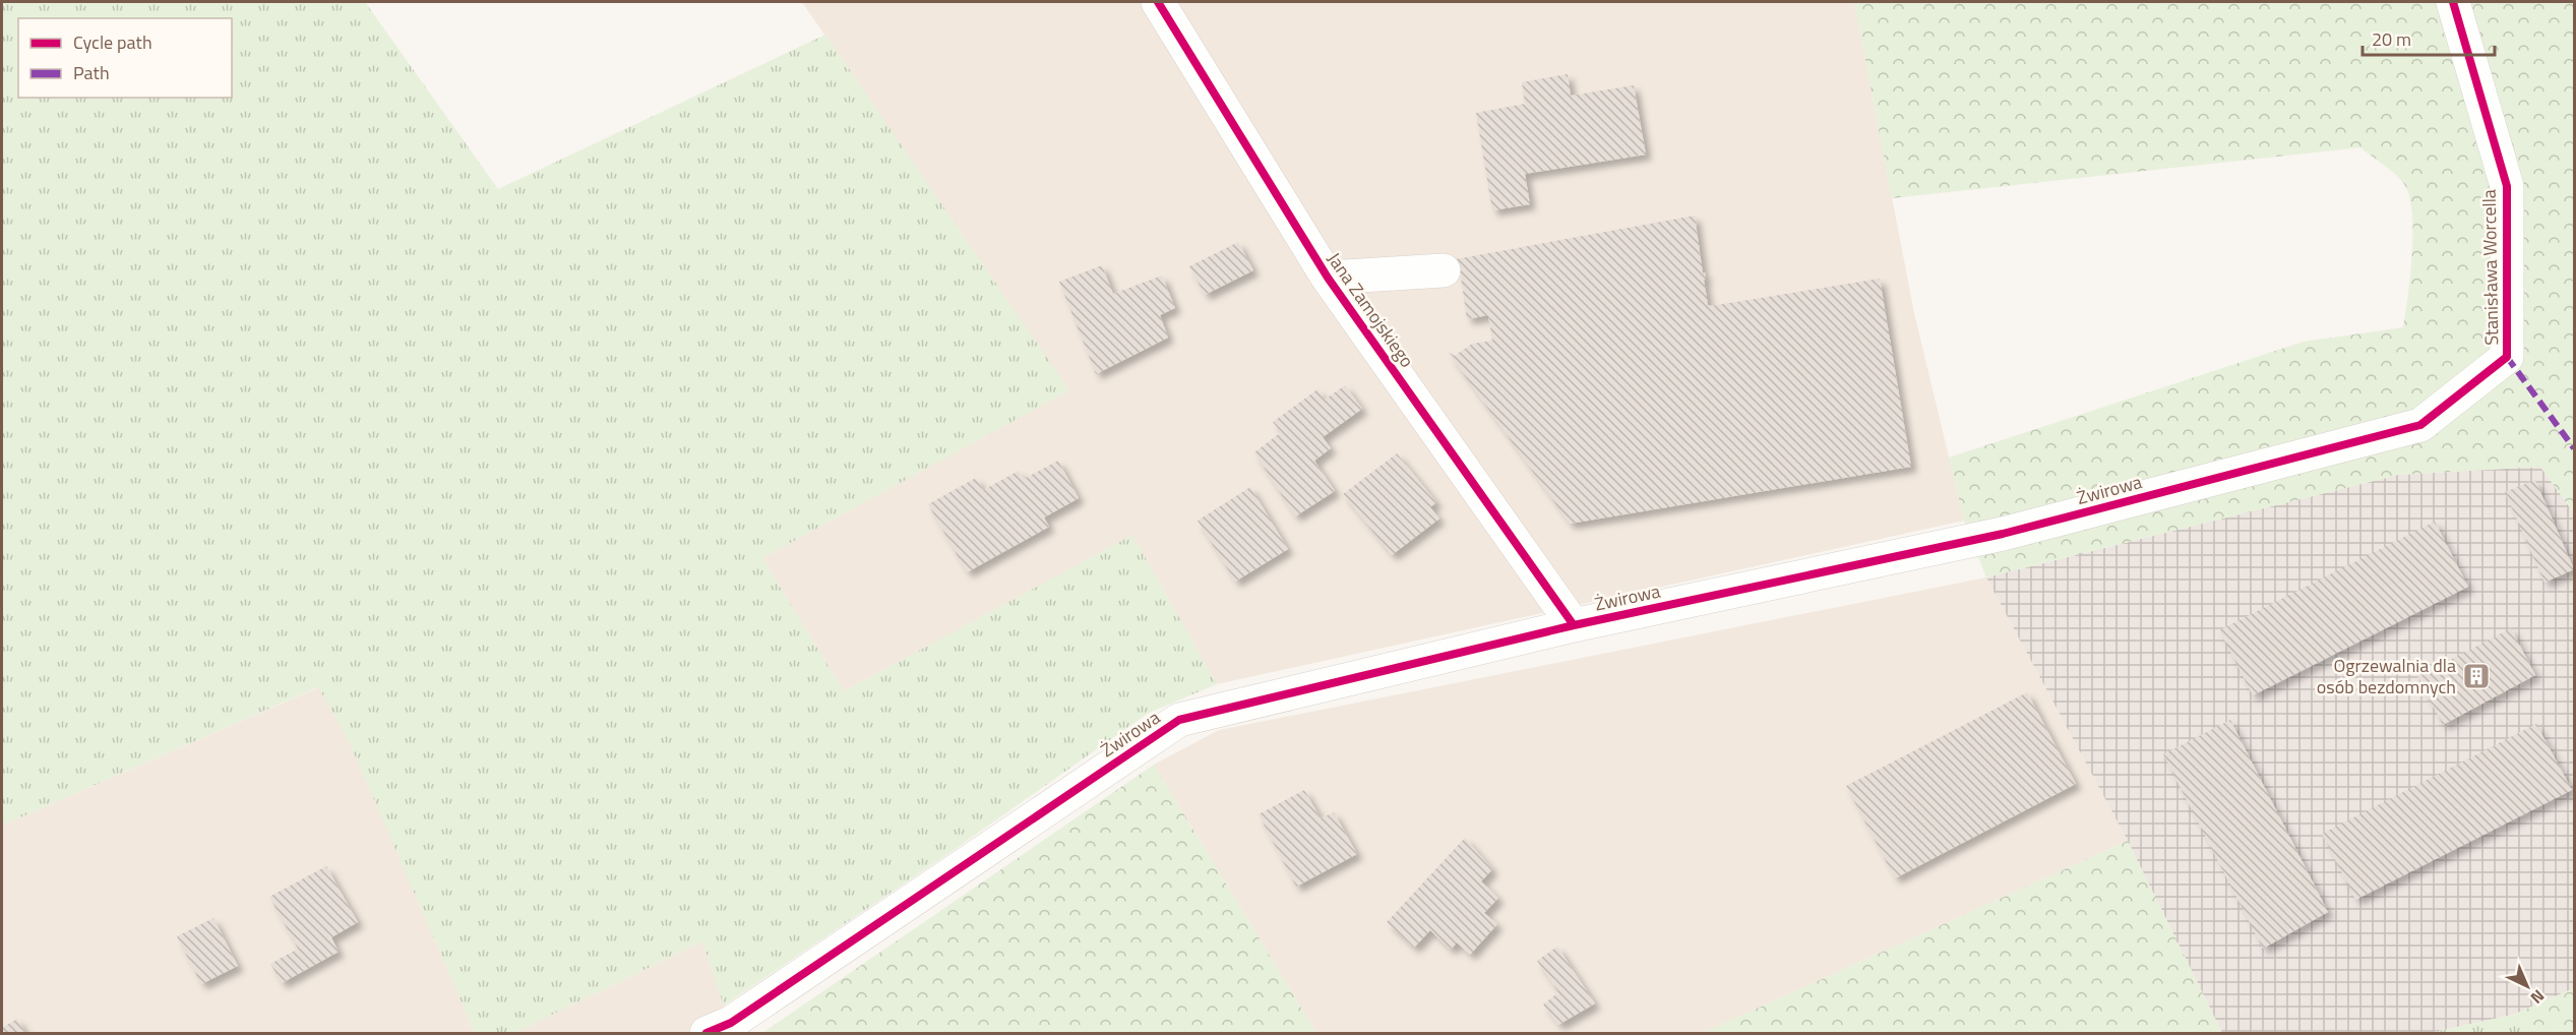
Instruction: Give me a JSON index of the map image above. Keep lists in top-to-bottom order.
{
  "streets": {
    "street": ["Stanisława Worcella", "Jana Zamojskiego", "Żwirowa"]
  },
  "crossings": [
    ["Stanisława Worcella", "Żwirowa"],
    ["Jana Zamojskiego", "Żwirowa"]
  ],
  "places": {
    "building": ["Ogrzewalnia dla osób bezdomnych"]
  },
  "legend": ["Cycle path", "Path"],
  "scale_bar": "20 m",
  "north": "bottom right"
}
